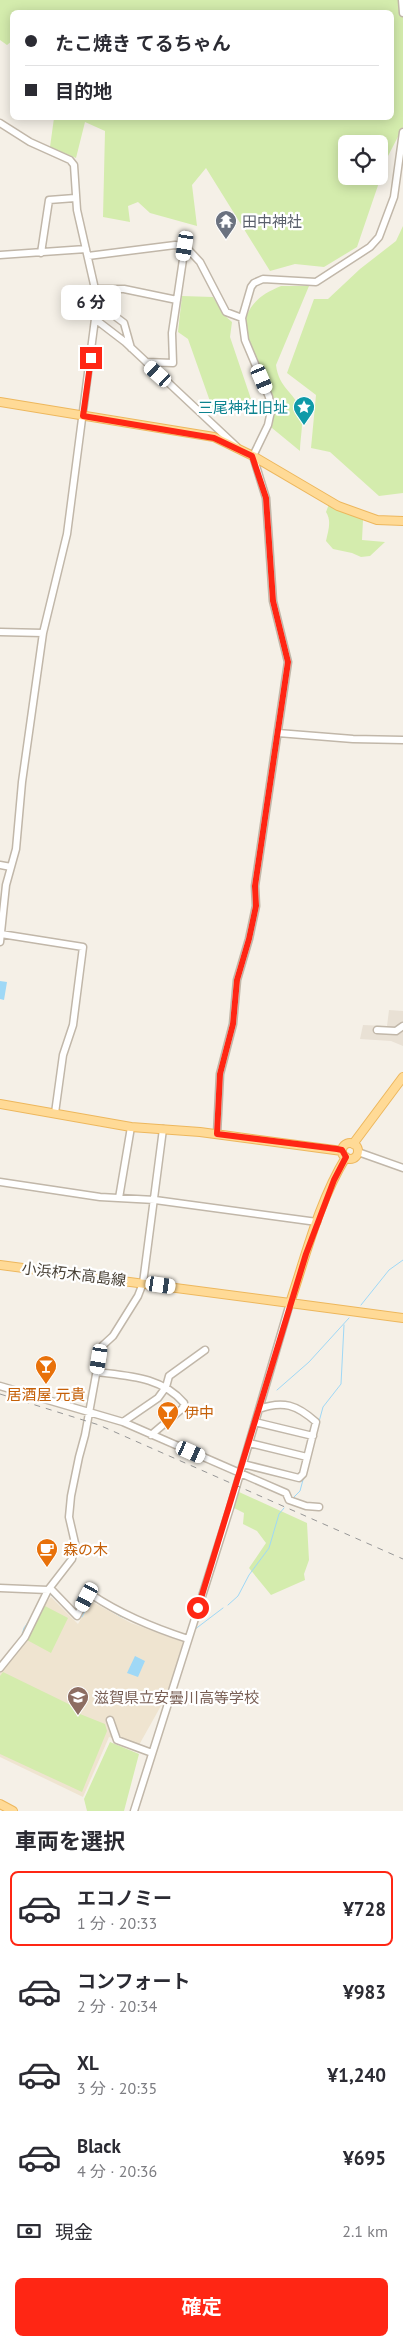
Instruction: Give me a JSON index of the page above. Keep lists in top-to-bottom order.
{
  "streets": {
    "main road": ["小浜朽木高島線"]
  },
  "places": {
    "temple": ["田中神社"],
    "place": ["三尾神社旧址"],
    "bar": ["居酒屋 元貴", "伊中"],
    "cafe": ["森の木"],
    "school or university": ["滋賀県立安曇川高等学校"]
  },
  "page": {
    "banner": ["たこ焼き てるちゃん", "目的地"],
    "bubble": "6 分",
    "heading": "車両を選択",
    "list": [
      {
        "name": "エコノミー",
        "note": "1 分 · 20:33",
        "value": "¥728"
      },
      {
        "name": "コンフォート",
        "note": "2 分 · 20:34",
        "value": "¥983"
      },
      {
        "name": "XL",
        "note": "3 分 · 20:35",
        "value": "¥1,240"
      },
      {
        "name": "Black",
        "note": "4 分 · 20:36",
        "value": "¥695"
      }
    ],
    "pay": ["現金", "2.1 km"],
    "buttons": "確定"
  }
}
